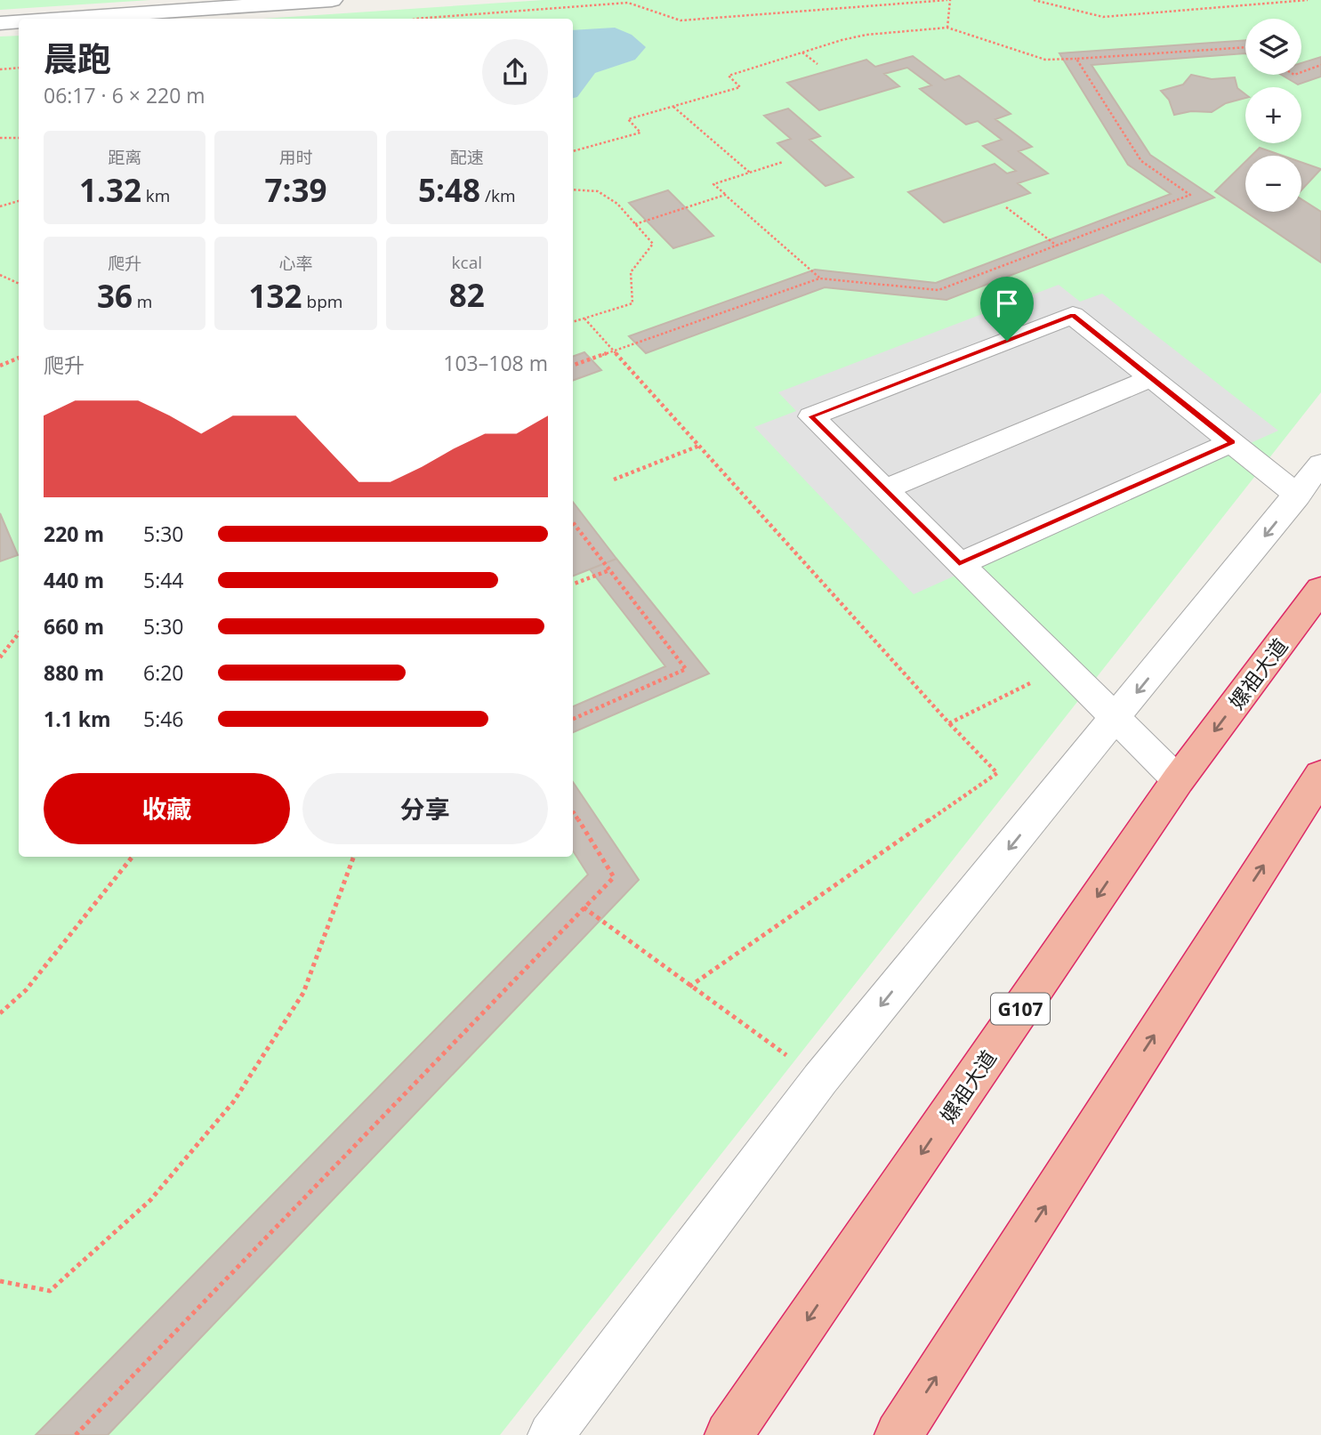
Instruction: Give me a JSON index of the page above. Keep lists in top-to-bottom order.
{
  "streets": {
    "highway": ["嫘祖大道", "G107"]
  },
  "page": {
    "map_buttons": ["+", "−"],
    "heading": ["晨跑", "06:17 · 6 × 220 m"],
    "stats": [
      ["距离", "1.32 km"],
      ["用时", "7:39"],
      ["配速", "5:48 /km"],
      ["爬升", "36 m"],
      ["心率", "132 bpm"],
      ["kcal", "82"]
    ],
    "chart": ["爬升", "103–108 m"],
    "list": [
      {
        "name": "220 m",
        "note": "5:30"
      },
      {
        "name": "440 m",
        "note": "5:44"
      },
      {
        "name": "660 m",
        "note": "5:30"
      },
      {
        "name": "880 m",
        "note": "6:20"
      },
      {
        "name": "1.1 km",
        "note": "5:46"
      }
    ],
    "buttons": ["收藏", "分享"]
  }
}
